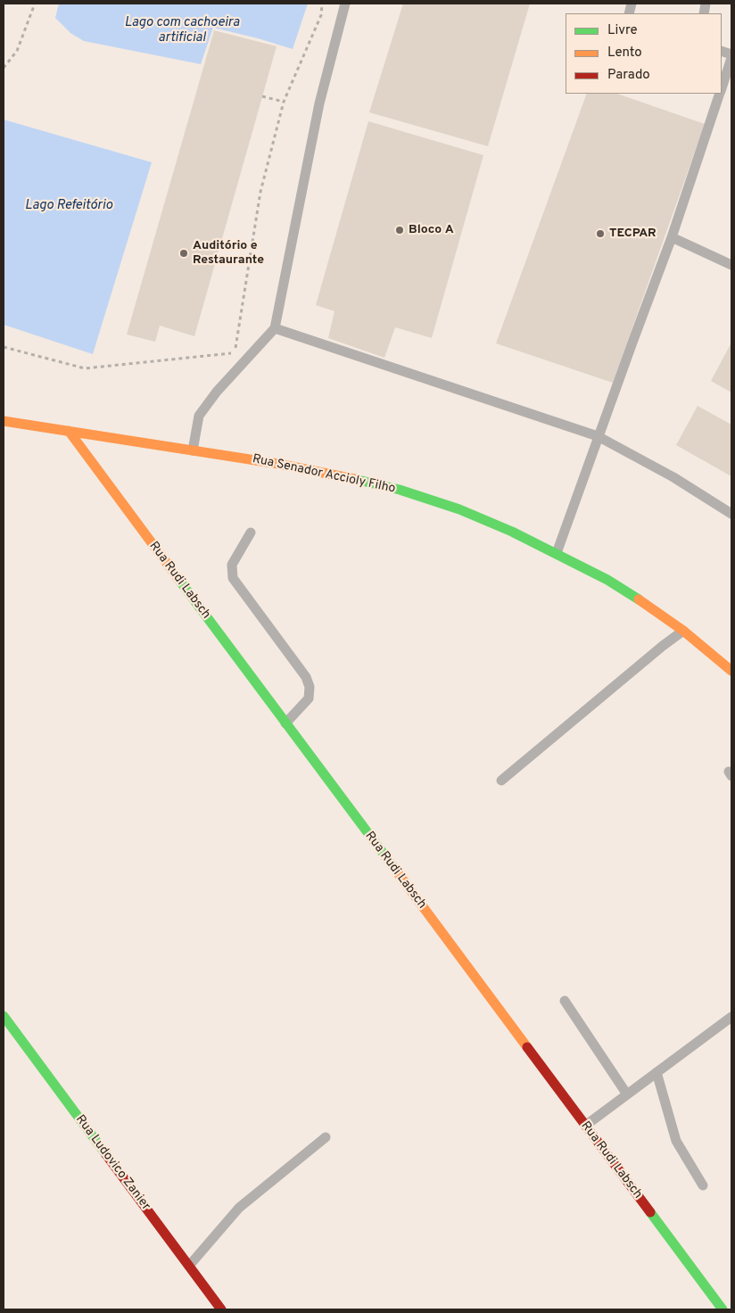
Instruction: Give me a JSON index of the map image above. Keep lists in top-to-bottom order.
{
  "streets": {
    "street": ["Rua Senador Accioly Filho", "Rua Rudi Labsch", "Rua Ludovico Zanier"]
  },
  "crossings": [
    ["Rua Senador Accioly Filho", "Rua Rudi Labsch"]
  ],
  "water": ["Lago com cachoeira artificial", "Lago Refeitório"],
  "places": ["Bloco A", "TECPAR", "Auditório e Restaurante"],
  "legend": ["Livre", "Lento", "Parado"]
}
